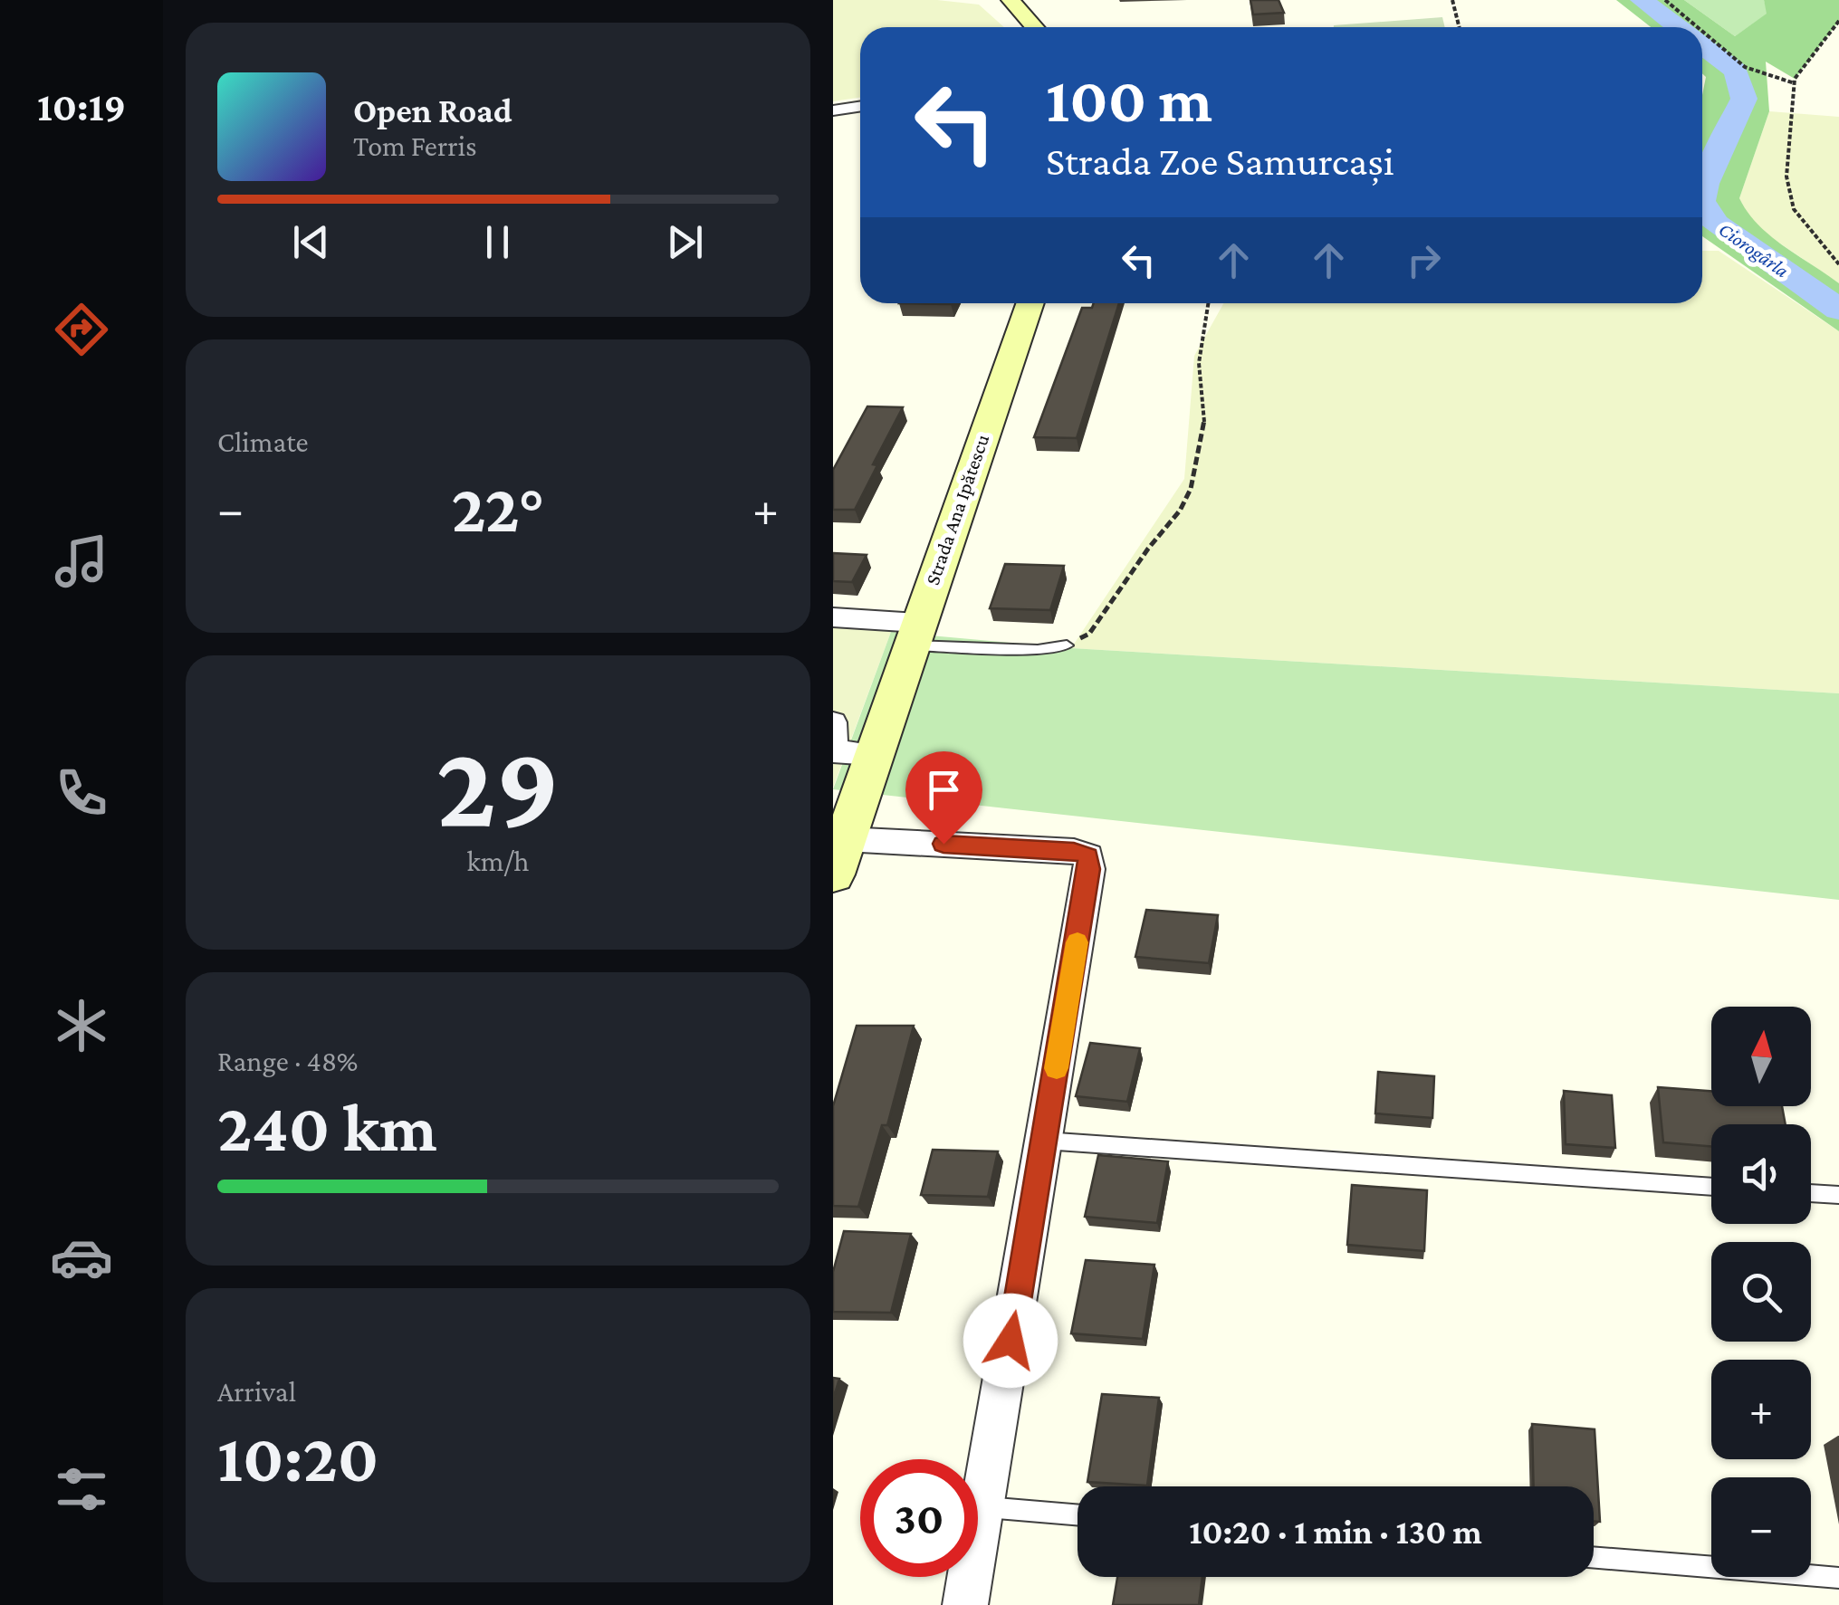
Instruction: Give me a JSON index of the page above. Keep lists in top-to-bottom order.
{
  "streets": {
    "main road": ["Strada Ana Ipătescu"]
  },
  "water": ["Ciorogârla"],
  "north": "top",
  "page": {
    "tabs": "10:19",
    "turn": ["100 m", "Strada Zoe Samurcași"],
    "song": ["Open Road", "Tom Ferris"],
    "tile": [
      "Climate",
      ["29", "km/h"],
      ["Range · 48%", "240 km"],
      ["Arrival", "10:20"]
    ],
    "heat": ["−", "22°", "+"],
    "map_buttons": ["+", "−"],
    "limit": "30",
    "trip": "10:20 · 1 min · 130 m"
  }
}
